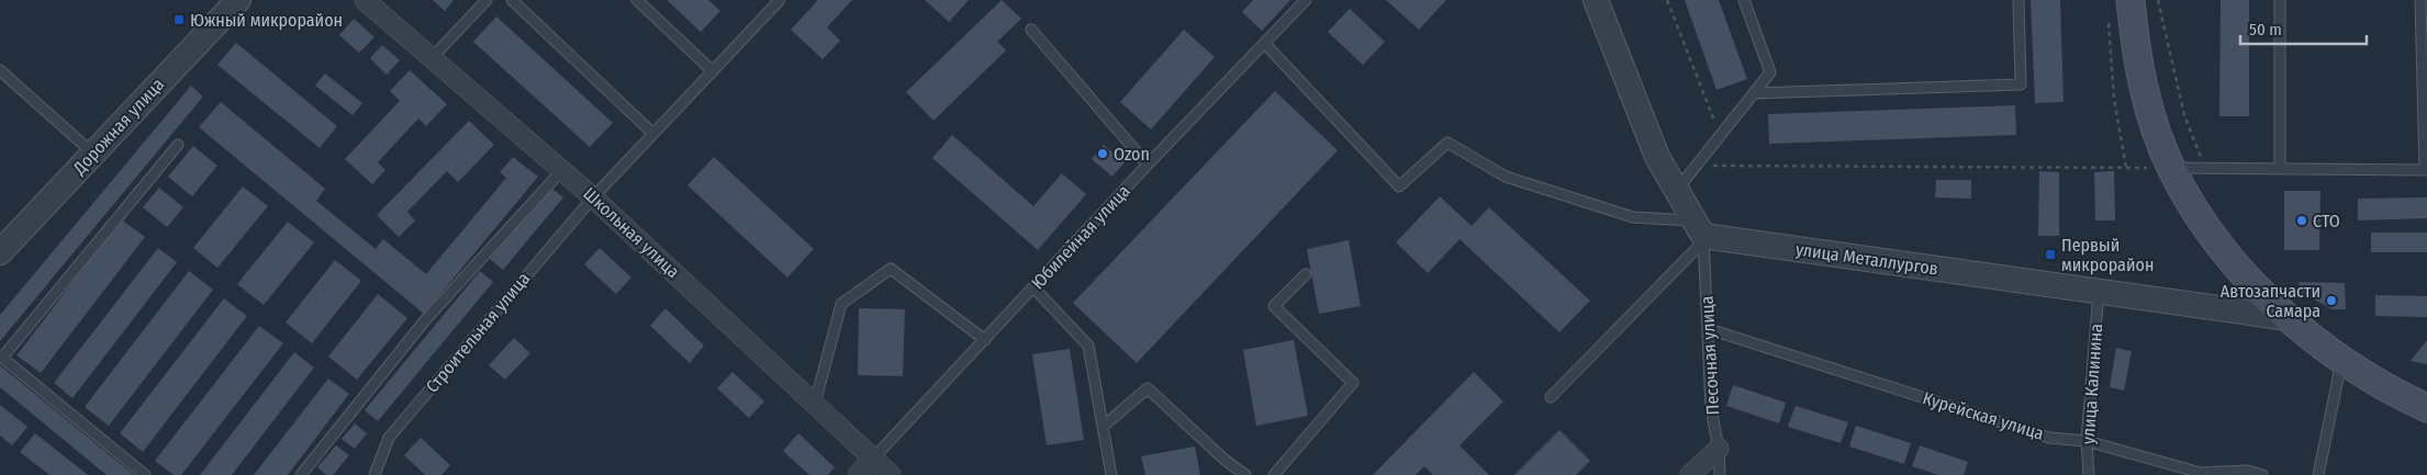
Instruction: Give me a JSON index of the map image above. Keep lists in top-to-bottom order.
{
  "streets": {
    "street": [
      "Дорожная улица",
      "Школьная улица",
      "Юбилейная улица",
      "улица Металлургов"
    ],
    "lane": [
      "Строительная улица",
      "Песочная улица",
      "улица Калинина",
      "Курейская улица"
    ]
  },
  "crossings": [
    ["Школьная улица", "Юбилейная улица"],
    ["Школьная улица", "Строительная улица"],
    ["улица Металлургов", "Песочная улица"],
    ["улица Металлургов", "улица Калинина"],
    ["Песочная улица", "Курейская улица"],
    ["улица Калинина", "Курейская улица"]
  ],
  "places": {
    "transit": ["Южный микрорайон", "Первый микрорайон"],
    "other": ["Ozon", "СТО", "Автозапчасти Самара"]
  },
  "scale_bar": "50 m"
}
